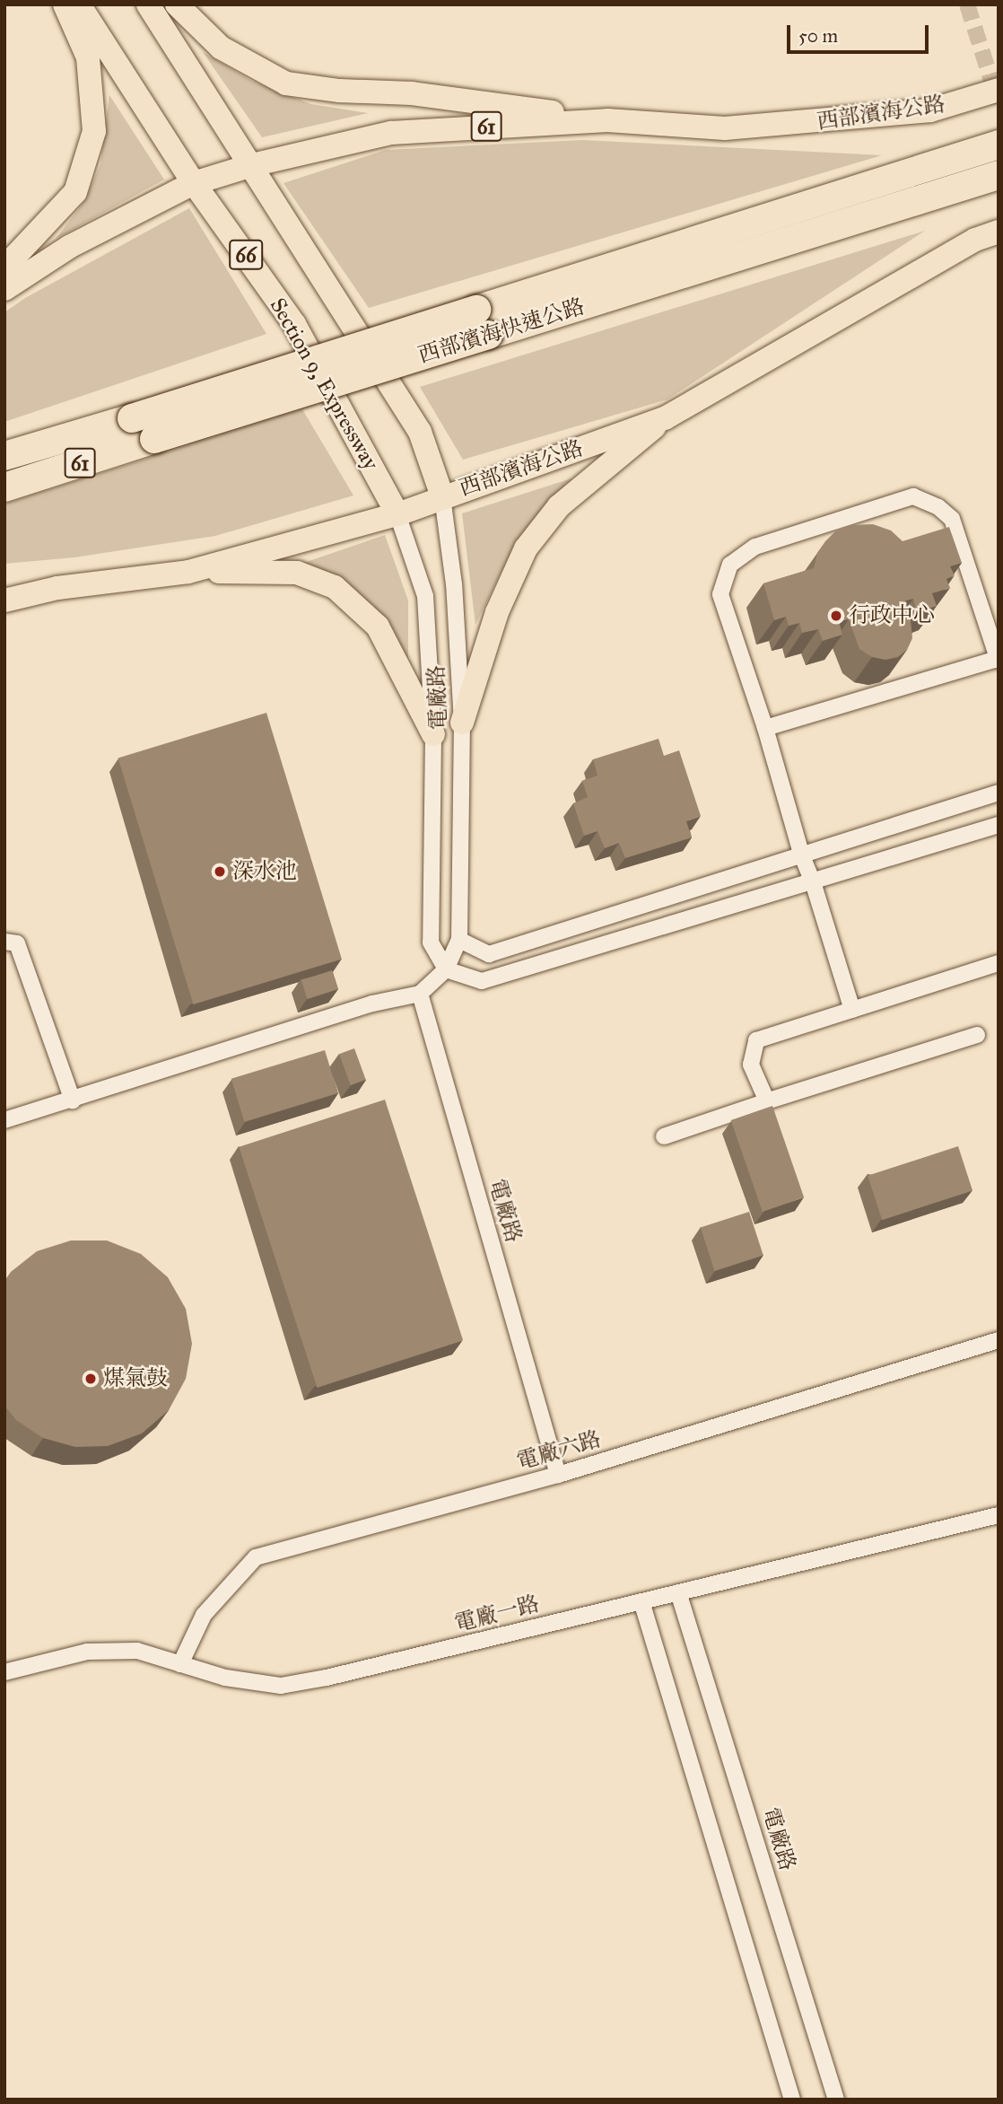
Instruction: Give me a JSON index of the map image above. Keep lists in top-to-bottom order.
{
  "streets": {
    "highway": ["61", "西部濱海快速公路"],
    "main road": ["西部濱海公路", "66", "Section 9, Expressway"],
    "street": ["電廠路", "電廠六路", "電廠一路"]
  },
  "crossings": [
    ["西部濱海公路", "66"],
    ["西部濱海公路", "Section 9, Expressway"],
    ["西部濱海公路", "電廠路"],
    ["66", "電廠路"],
    ["Section 9, Expressway", "電廠路"],
    ["電廠路", "電廠六路"],
    ["電廠路", "電廠一路"],
    ["電廠六路", "電廠一路"]
  ],
  "places": ["行政中心", "深水池", "煤氣鼓"],
  "scale_bar": "50 m"
}
